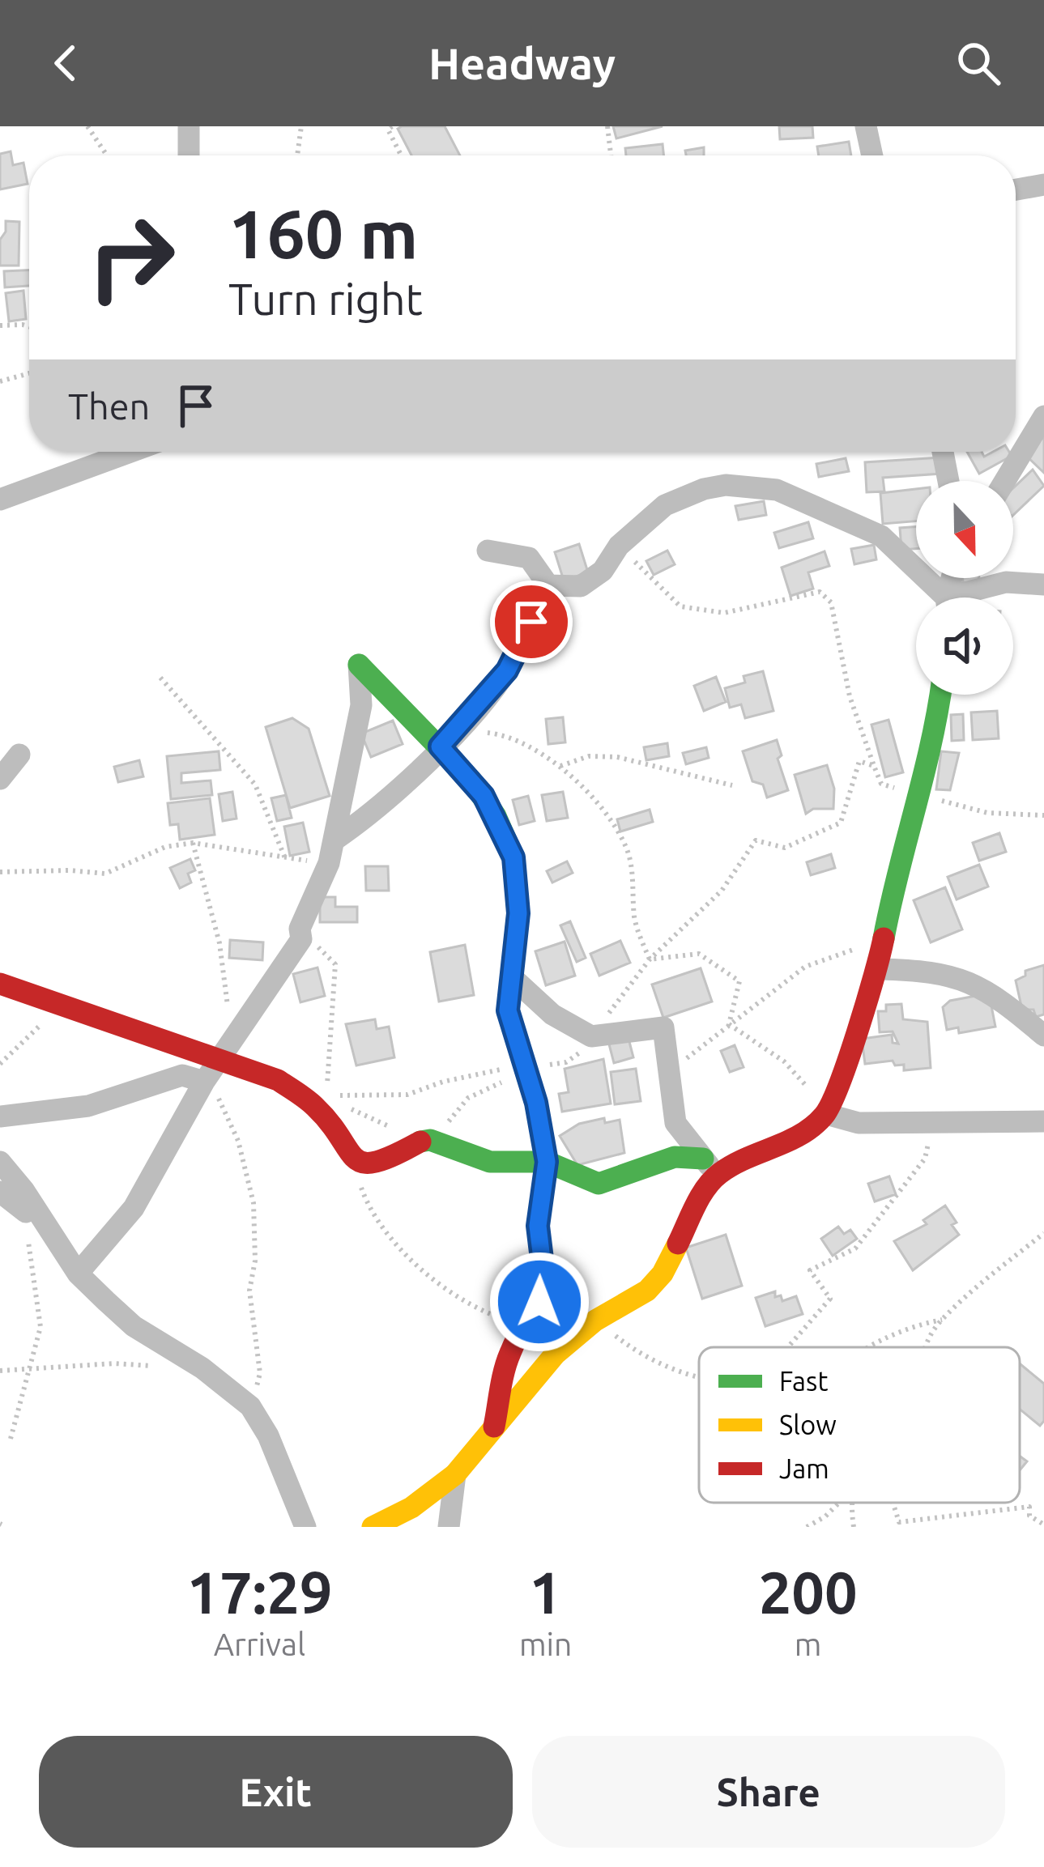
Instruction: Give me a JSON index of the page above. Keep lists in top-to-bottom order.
{
  "legend": ["Fast", "Slow", "Jam"],
  "north": "bottom",
  "page": {
    "header": "Headway",
    "turn": ["160 m", "Turn right"],
    "then": "Then",
    "eta": [
      "17:29",
      "Arrival",
      "1",
      "min",
      "200",
      "m"
    ],
    "buttons": ["Exit", "Share"]
  }
}
